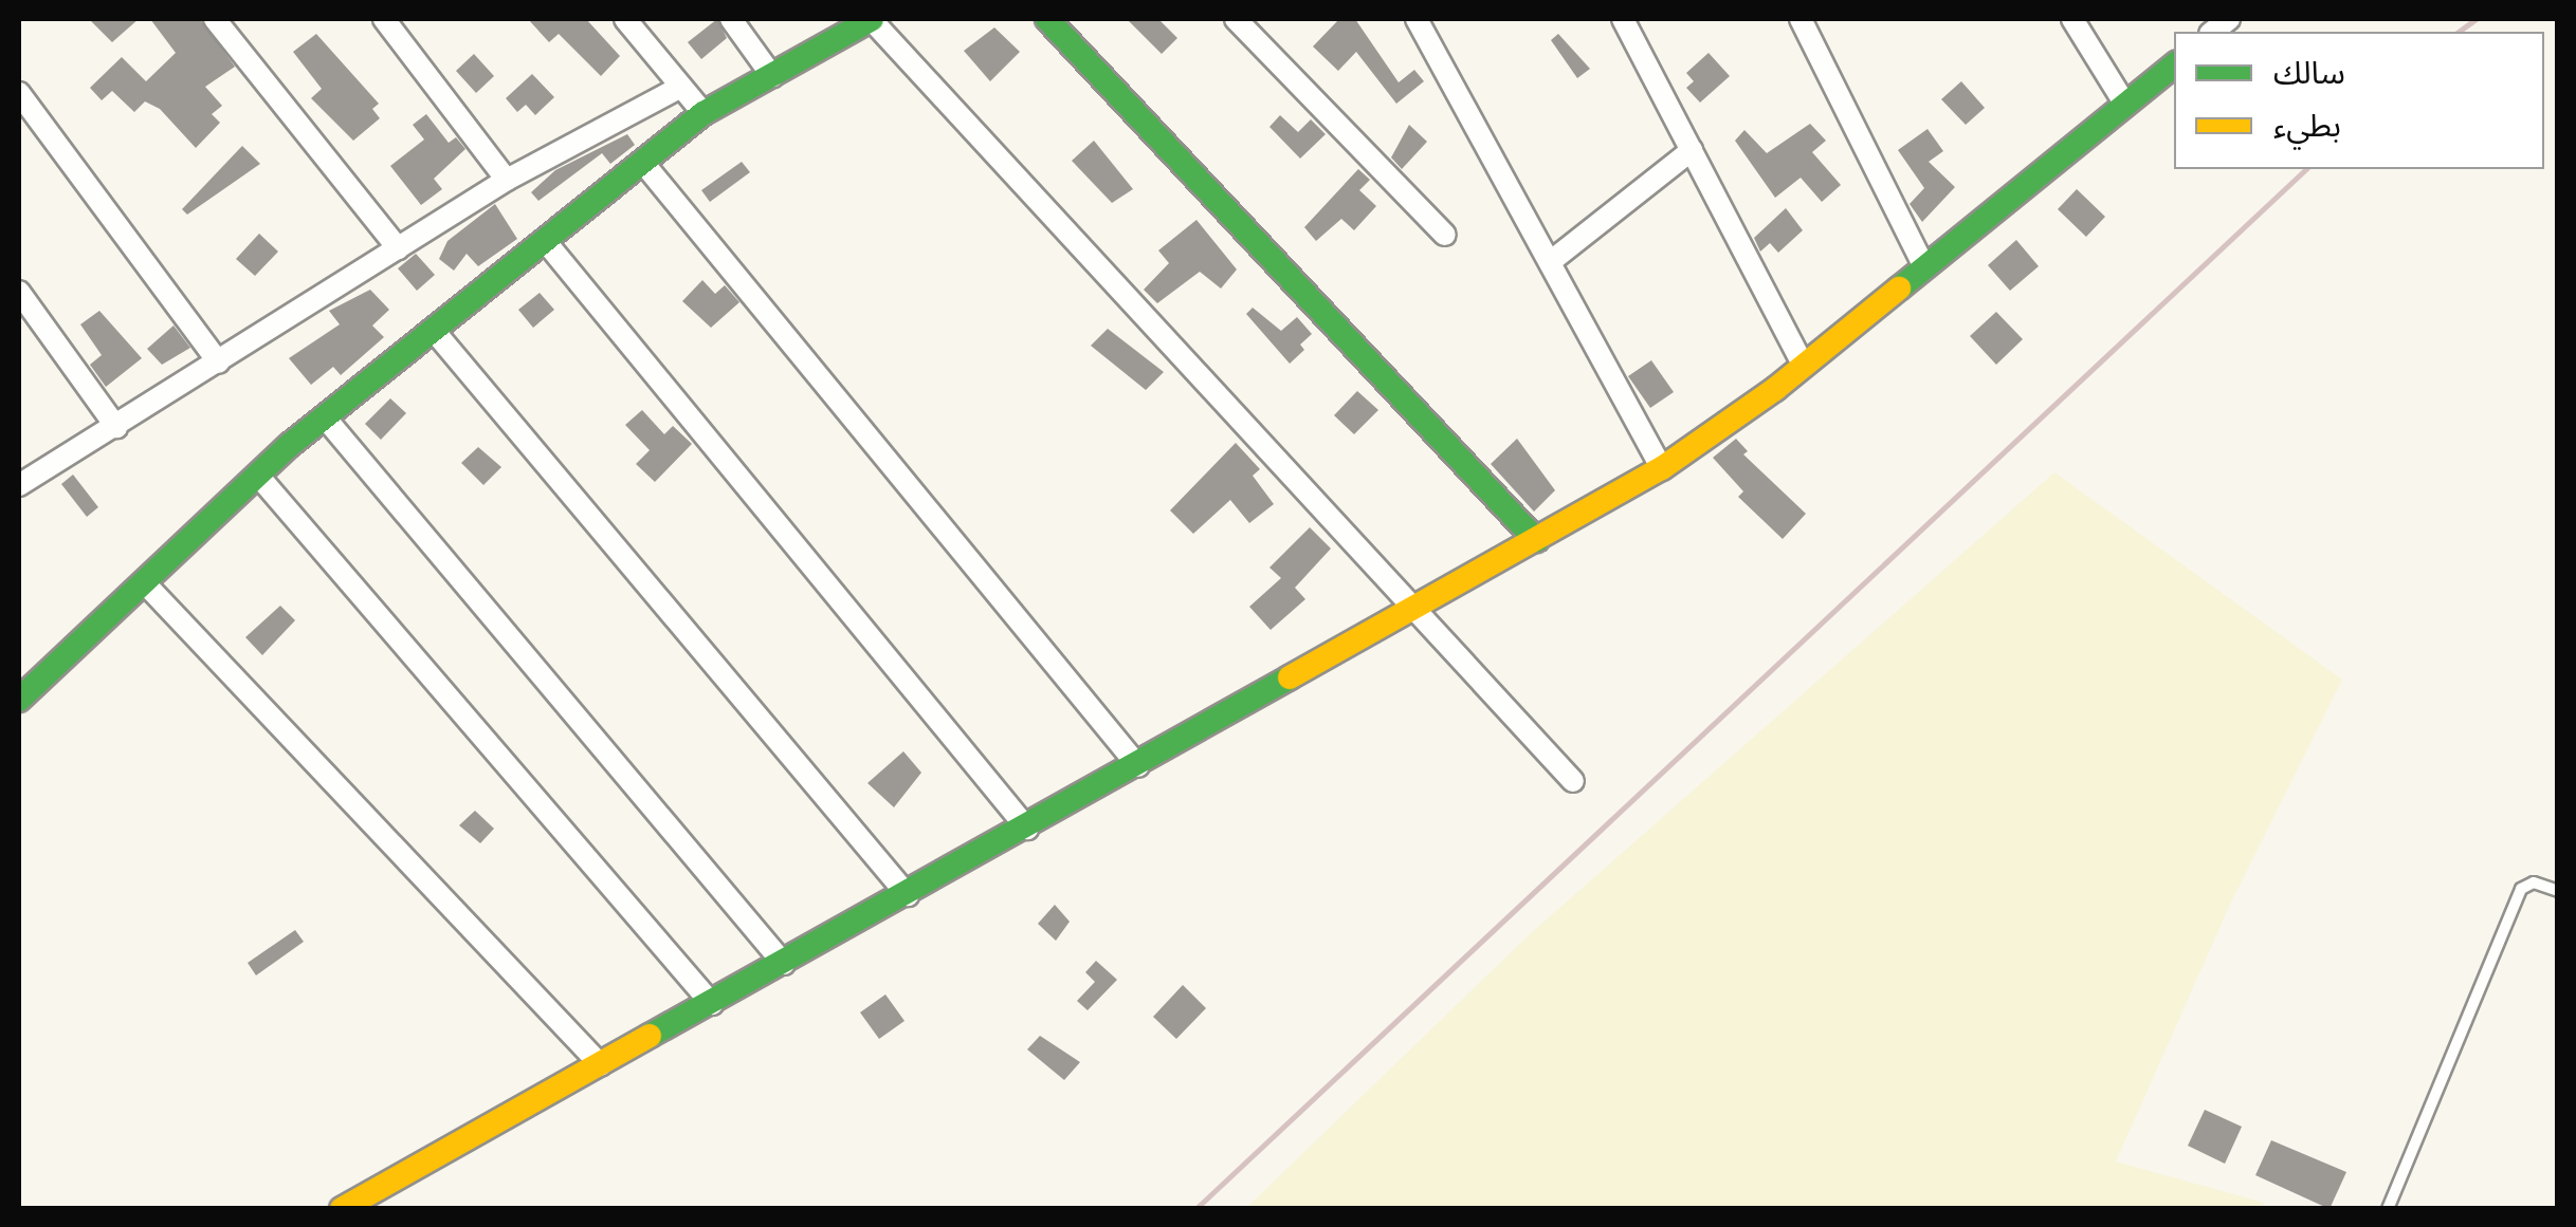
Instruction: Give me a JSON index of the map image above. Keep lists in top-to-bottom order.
{
  "legend": ["سالك", "بطيء"]
}
